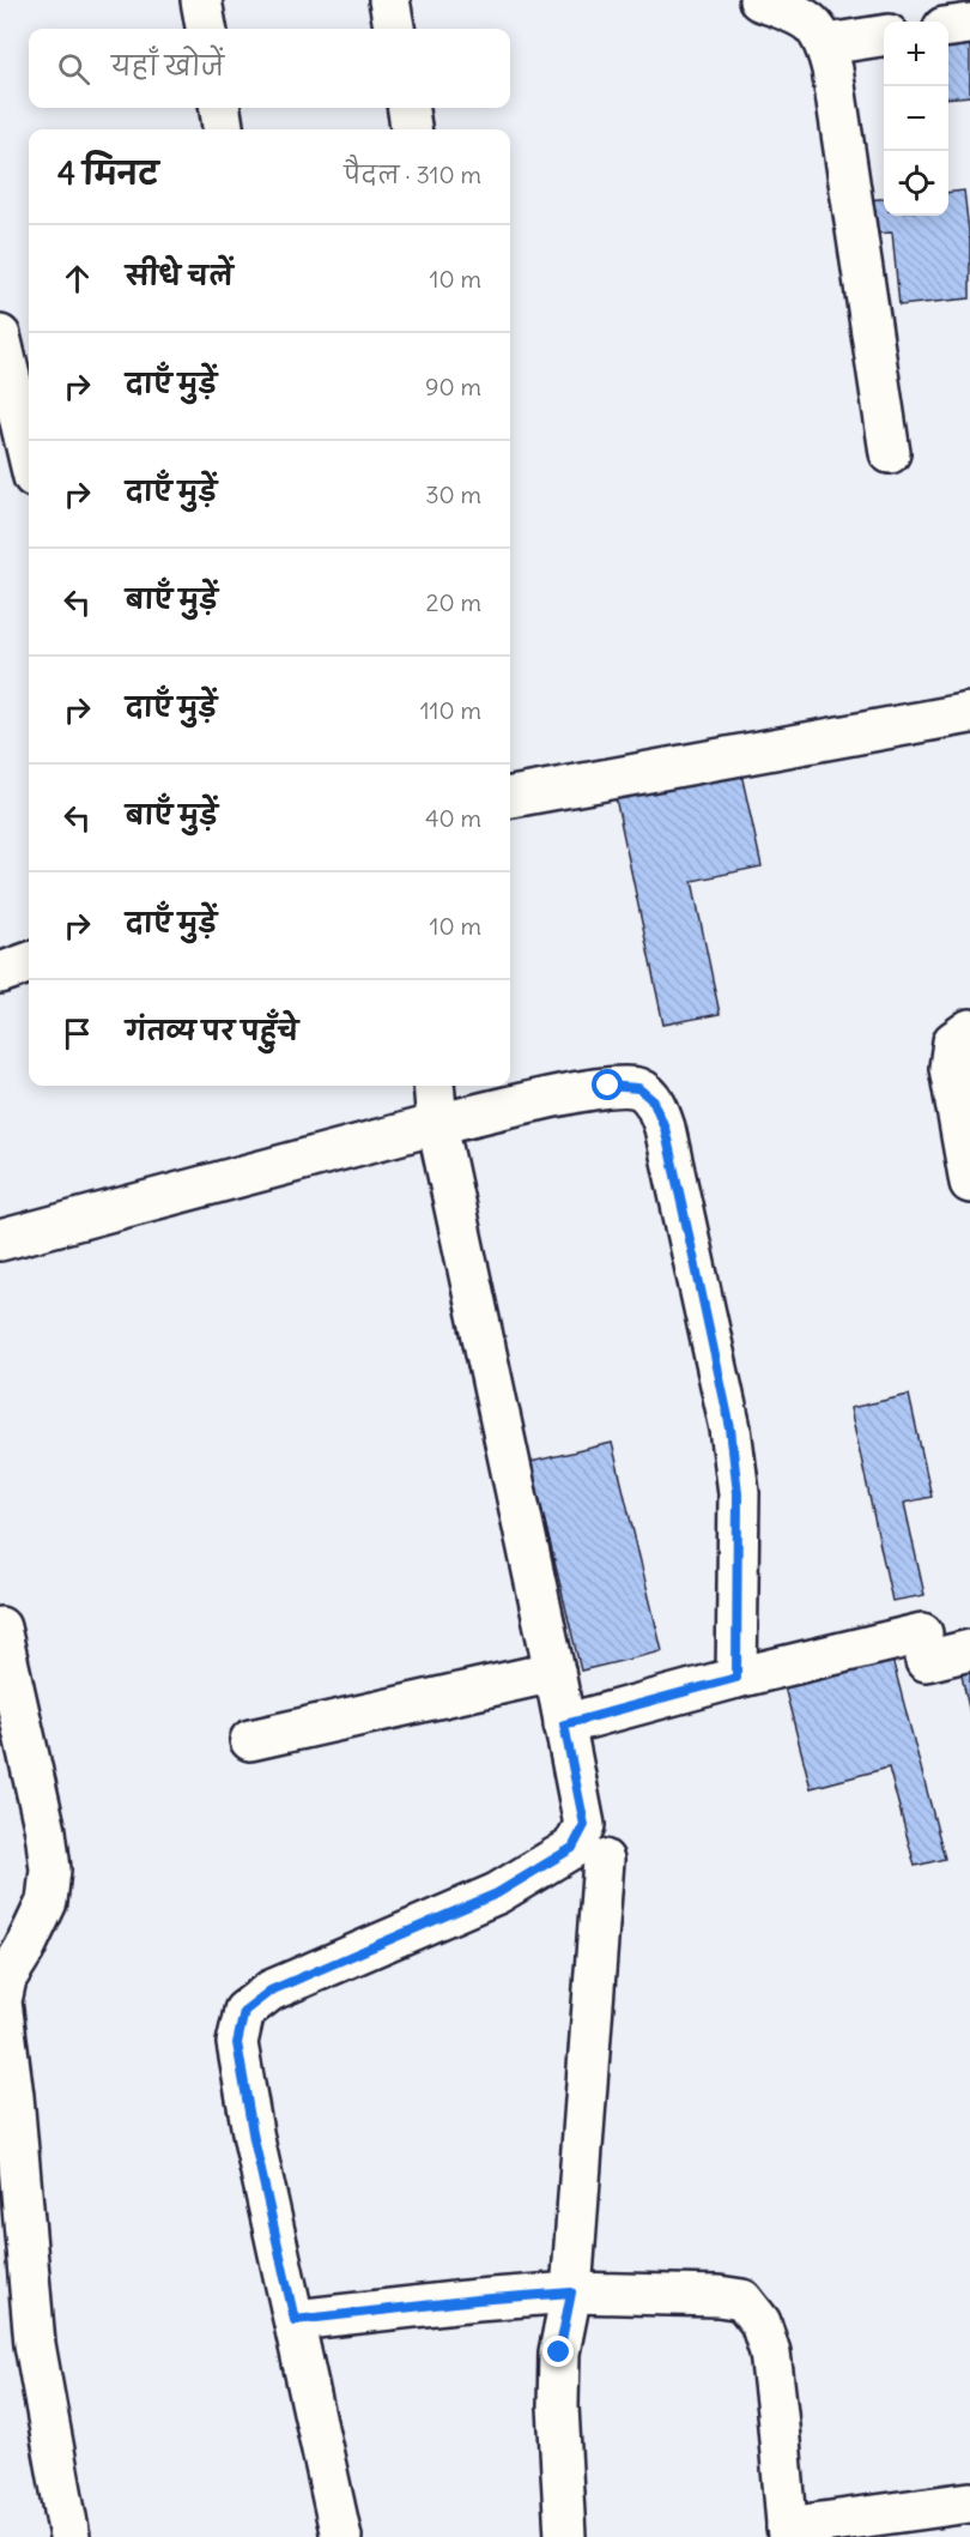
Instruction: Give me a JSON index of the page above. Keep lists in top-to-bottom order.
{
  "page": {
    "map_buttons": ["+", "−"],
    "search": "यहाँ खोजें",
    "heading": ["4 मिनट", "पैदल · 310 m"],
    "list": [
      ["सीधे चलें", "10 m"],
      ["दाएँ मुड़ें", "90 m"],
      ["दाएँ मुड़ें", "30 m"],
      ["बाएँ मुड़ें", "20 m"],
      ["दाएँ मुड़ें", "110 m"],
      ["बाएँ मुड़ें", "40 m"],
      ["दाएँ मुड़ें", "10 m"],
      "गंतव्य पर पहुँचे"
    ]
  }
}
